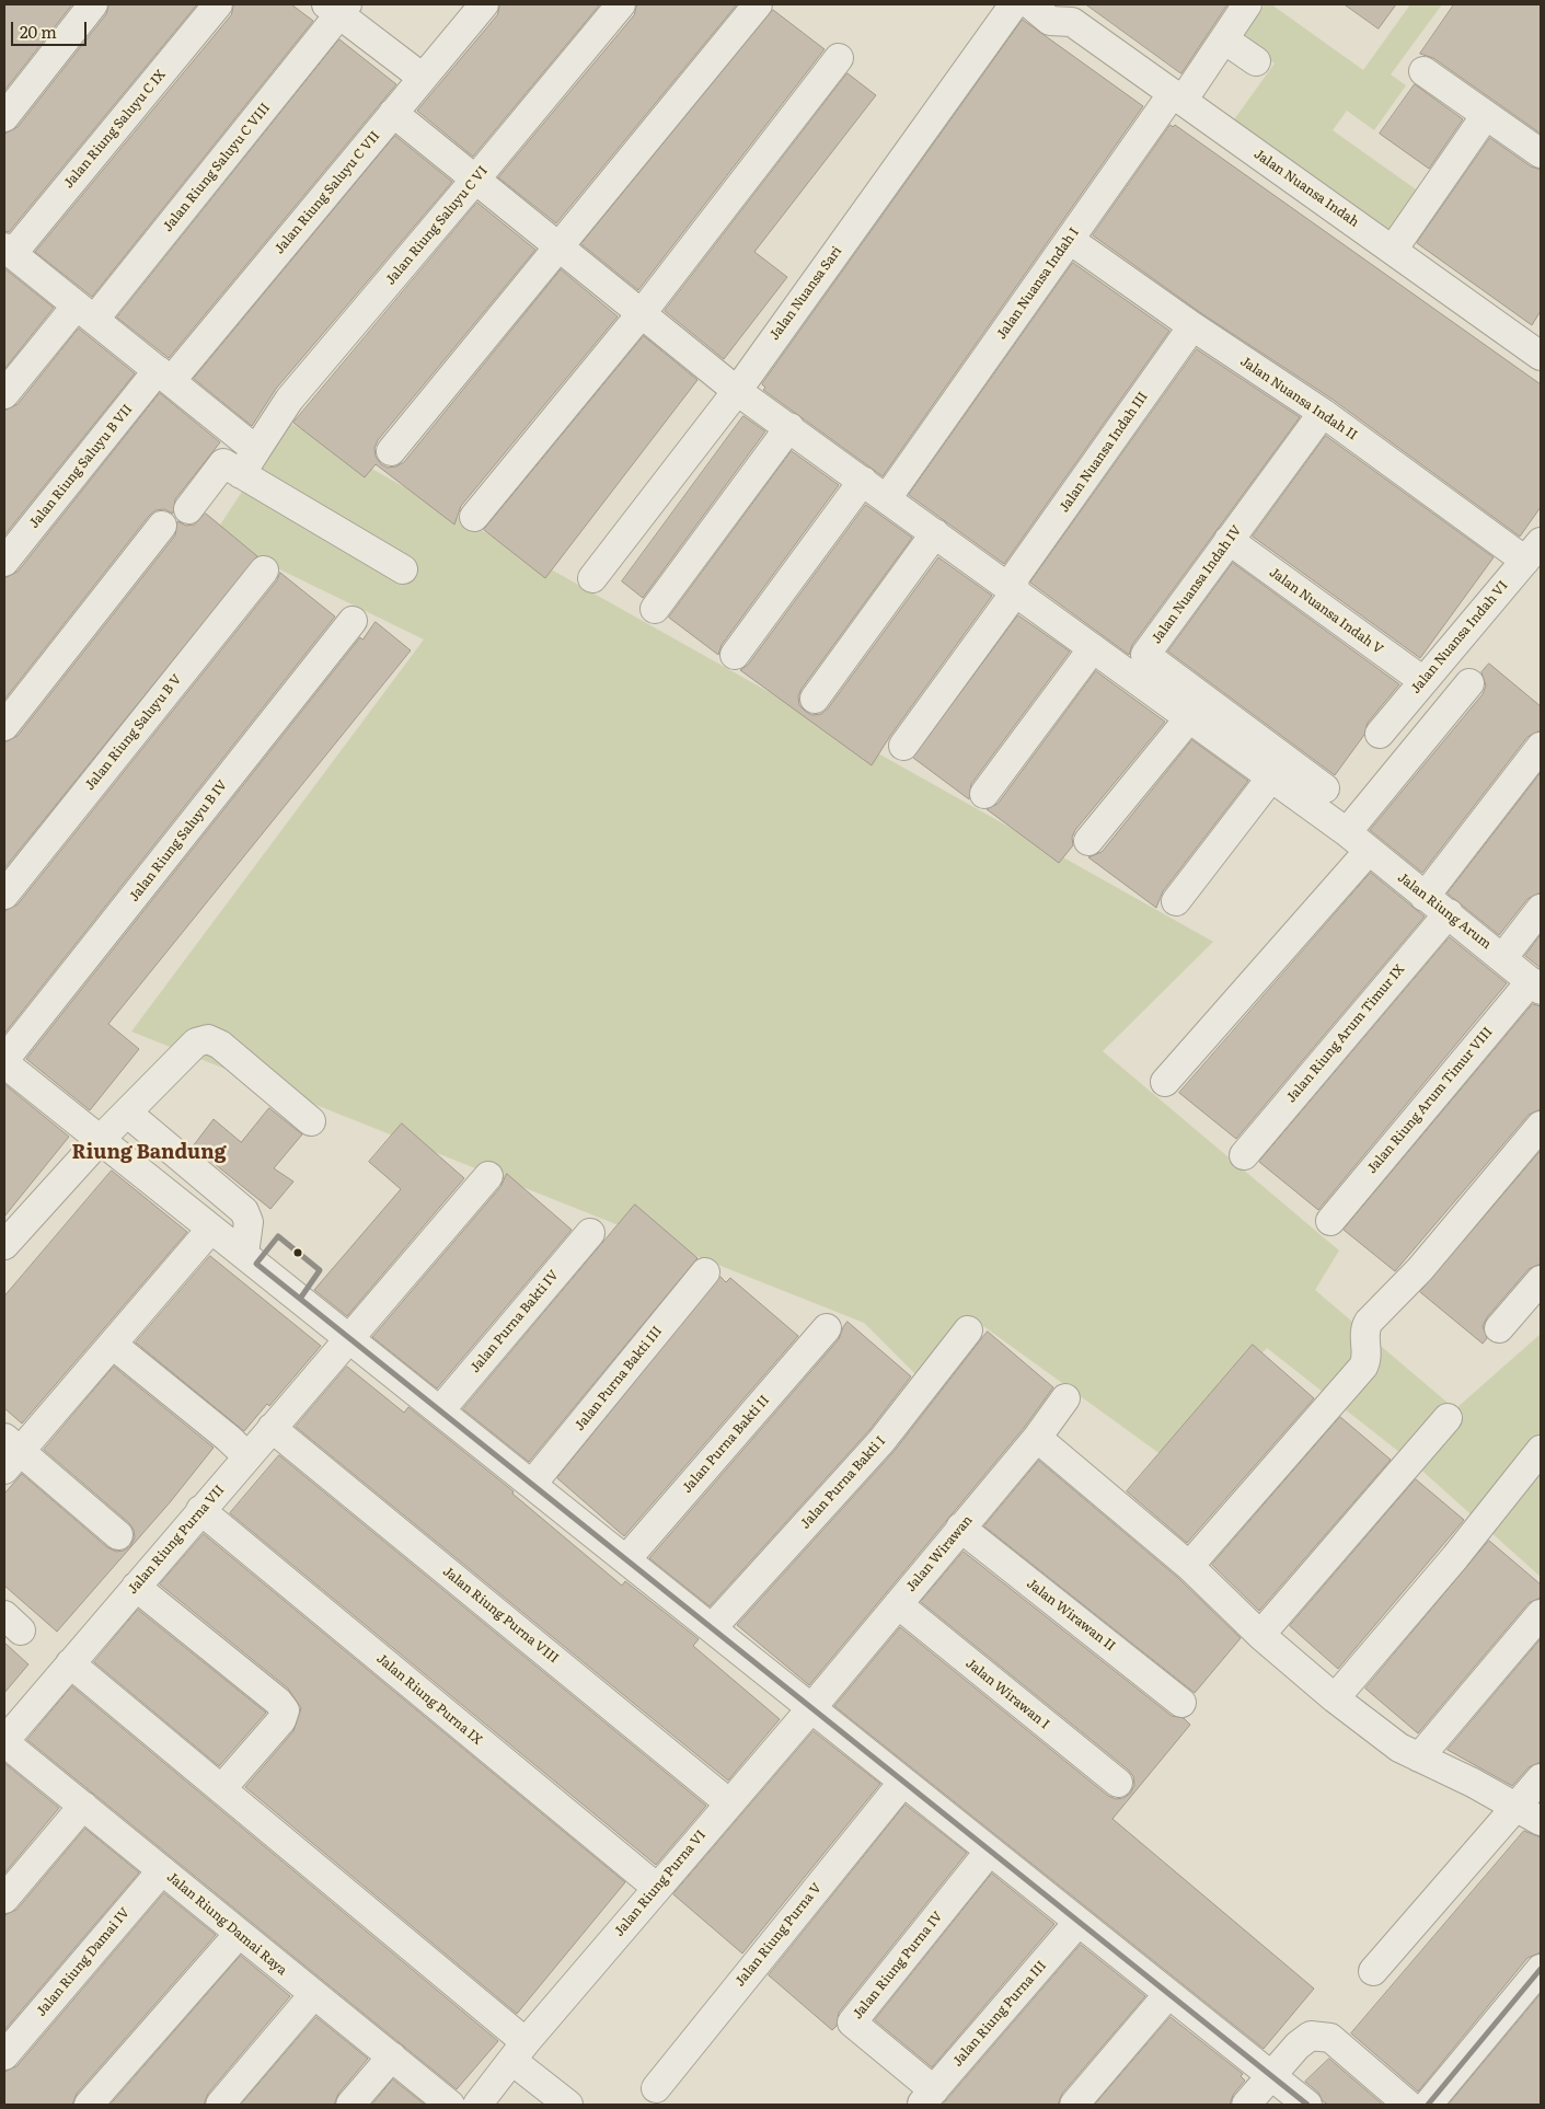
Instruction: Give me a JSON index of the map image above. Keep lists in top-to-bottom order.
{
  "streets": {
    "street": [
      "Jalan Riung Saluyu C IX",
      "Jalan Riung Saluyu C VIII",
      "Jalan Nuansa Indah",
      "Jalan Riung Saluyu C VII",
      "Jalan Riung Saluyu C VI",
      "Jalan Nuansa Indah I",
      "Jalan Nuansa Sari",
      "Jalan Nuansa Indah II",
      "Jalan Nuansa Indah III",
      "Jalan Riung Saluyu B VII",
      "Jalan Nuansa Indah IV",
      "Jalan Nuansa Indah V",
      "Jalan Nuansa Indah VI",
      "Jalan Riung Saluyu B V",
      "Jalan Riung Saluyu B IV",
      "Jalan Riung Arum",
      "Jalan Riung Arum Timur IX",
      "Jalan Riung Arum Timur VIII",
      "Jalan Purna Bakti IV",
      "Jalan Purna Bakti III",
      "Jalan Purna Bakti II",
      "Jalan Purna Bakti I",
      "Jalan Riung Purna VII",
      "Jalan Wirawan",
      "Jalan Riung Purna VIII",
      "Jalan Wirawan II",
      "Jalan Wirawan I",
      "Jalan Riung Purna IX",
      "Jalan Riung Purna VI",
      "Jalan Riung Damai Raya",
      "Jalan Riung Purna V",
      "Jalan Riung Damai IV",
      "Jalan Riung Purna IV",
      "Jalan Riung Purna III"
    ]
  },
  "crossings": [
    ["Jalan Nuansa Indah", "Jalan Nuansa Indah I"],
    ["Jalan Nuansa Indah", "Jalan Nuansa Sari"],
    ["Jalan Riung Saluyu C VII", "Jalan Riung Saluyu B VII"],
    ["Jalan Riung Saluyu C VII", "Jalan Riung Arum"],
    ["Jalan Riung Saluyu C VI", "Jalan Riung Arum"],
    ["Jalan Nuansa Indah I", "Jalan Nuansa Indah II"],
    ["Jalan Nuansa Indah I", "Jalan Riung Arum"],
    ["Jalan Nuansa Sari", "Jalan Riung Arum"],
    ["Jalan Nuansa Indah II", "Jalan Nuansa Indah III"],
    ["Jalan Nuansa Indah II", "Jalan Nuansa Indah IV"],
    ["Jalan Nuansa Indah II", "Jalan Nuansa Indah VI"],
    ["Jalan Nuansa Indah III", "Jalan Riung Arum"],
    ["Jalan Nuansa Indah IV", "Jalan Nuansa Indah V"],
    ["Jalan Nuansa Indah V", "Jalan Nuansa Indah VI"],
    ["Jalan Riung Arum", "Jalan Riung Arum Timur IX"],
    ["Jalan Riung Arum", "Jalan Riung Arum Timur VIII"],
    ["Jalan Riung Purna VII", "Jalan Riung Purna VIII"],
    ["Jalan Riung Purna VII", "Jalan Riung Purna IX"],
    ["Jalan Riung Purna VII", "Jalan Riung Damai Raya"],
    ["Jalan Wirawan", "Jalan Wirawan II"],
    ["Jalan Wirawan", "Jalan Wirawan I"],
    ["Jalan Wirawan", "Jalan Riung Purna VI"],
    ["Jalan Riung Purna VIII", "Jalan Riung Purna VI"],
    ["Jalan Riung Purna IX", "Jalan Riung Purna VI"],
    ["Jalan Riung Damai Raya", "Jalan Riung Damai IV"],
    ["Jalan Riung Purna IV", "Jalan Riung Purna III"]
  ],
  "districts": ["Riung Bandung"],
  "scale_bar": "20 m"
}
